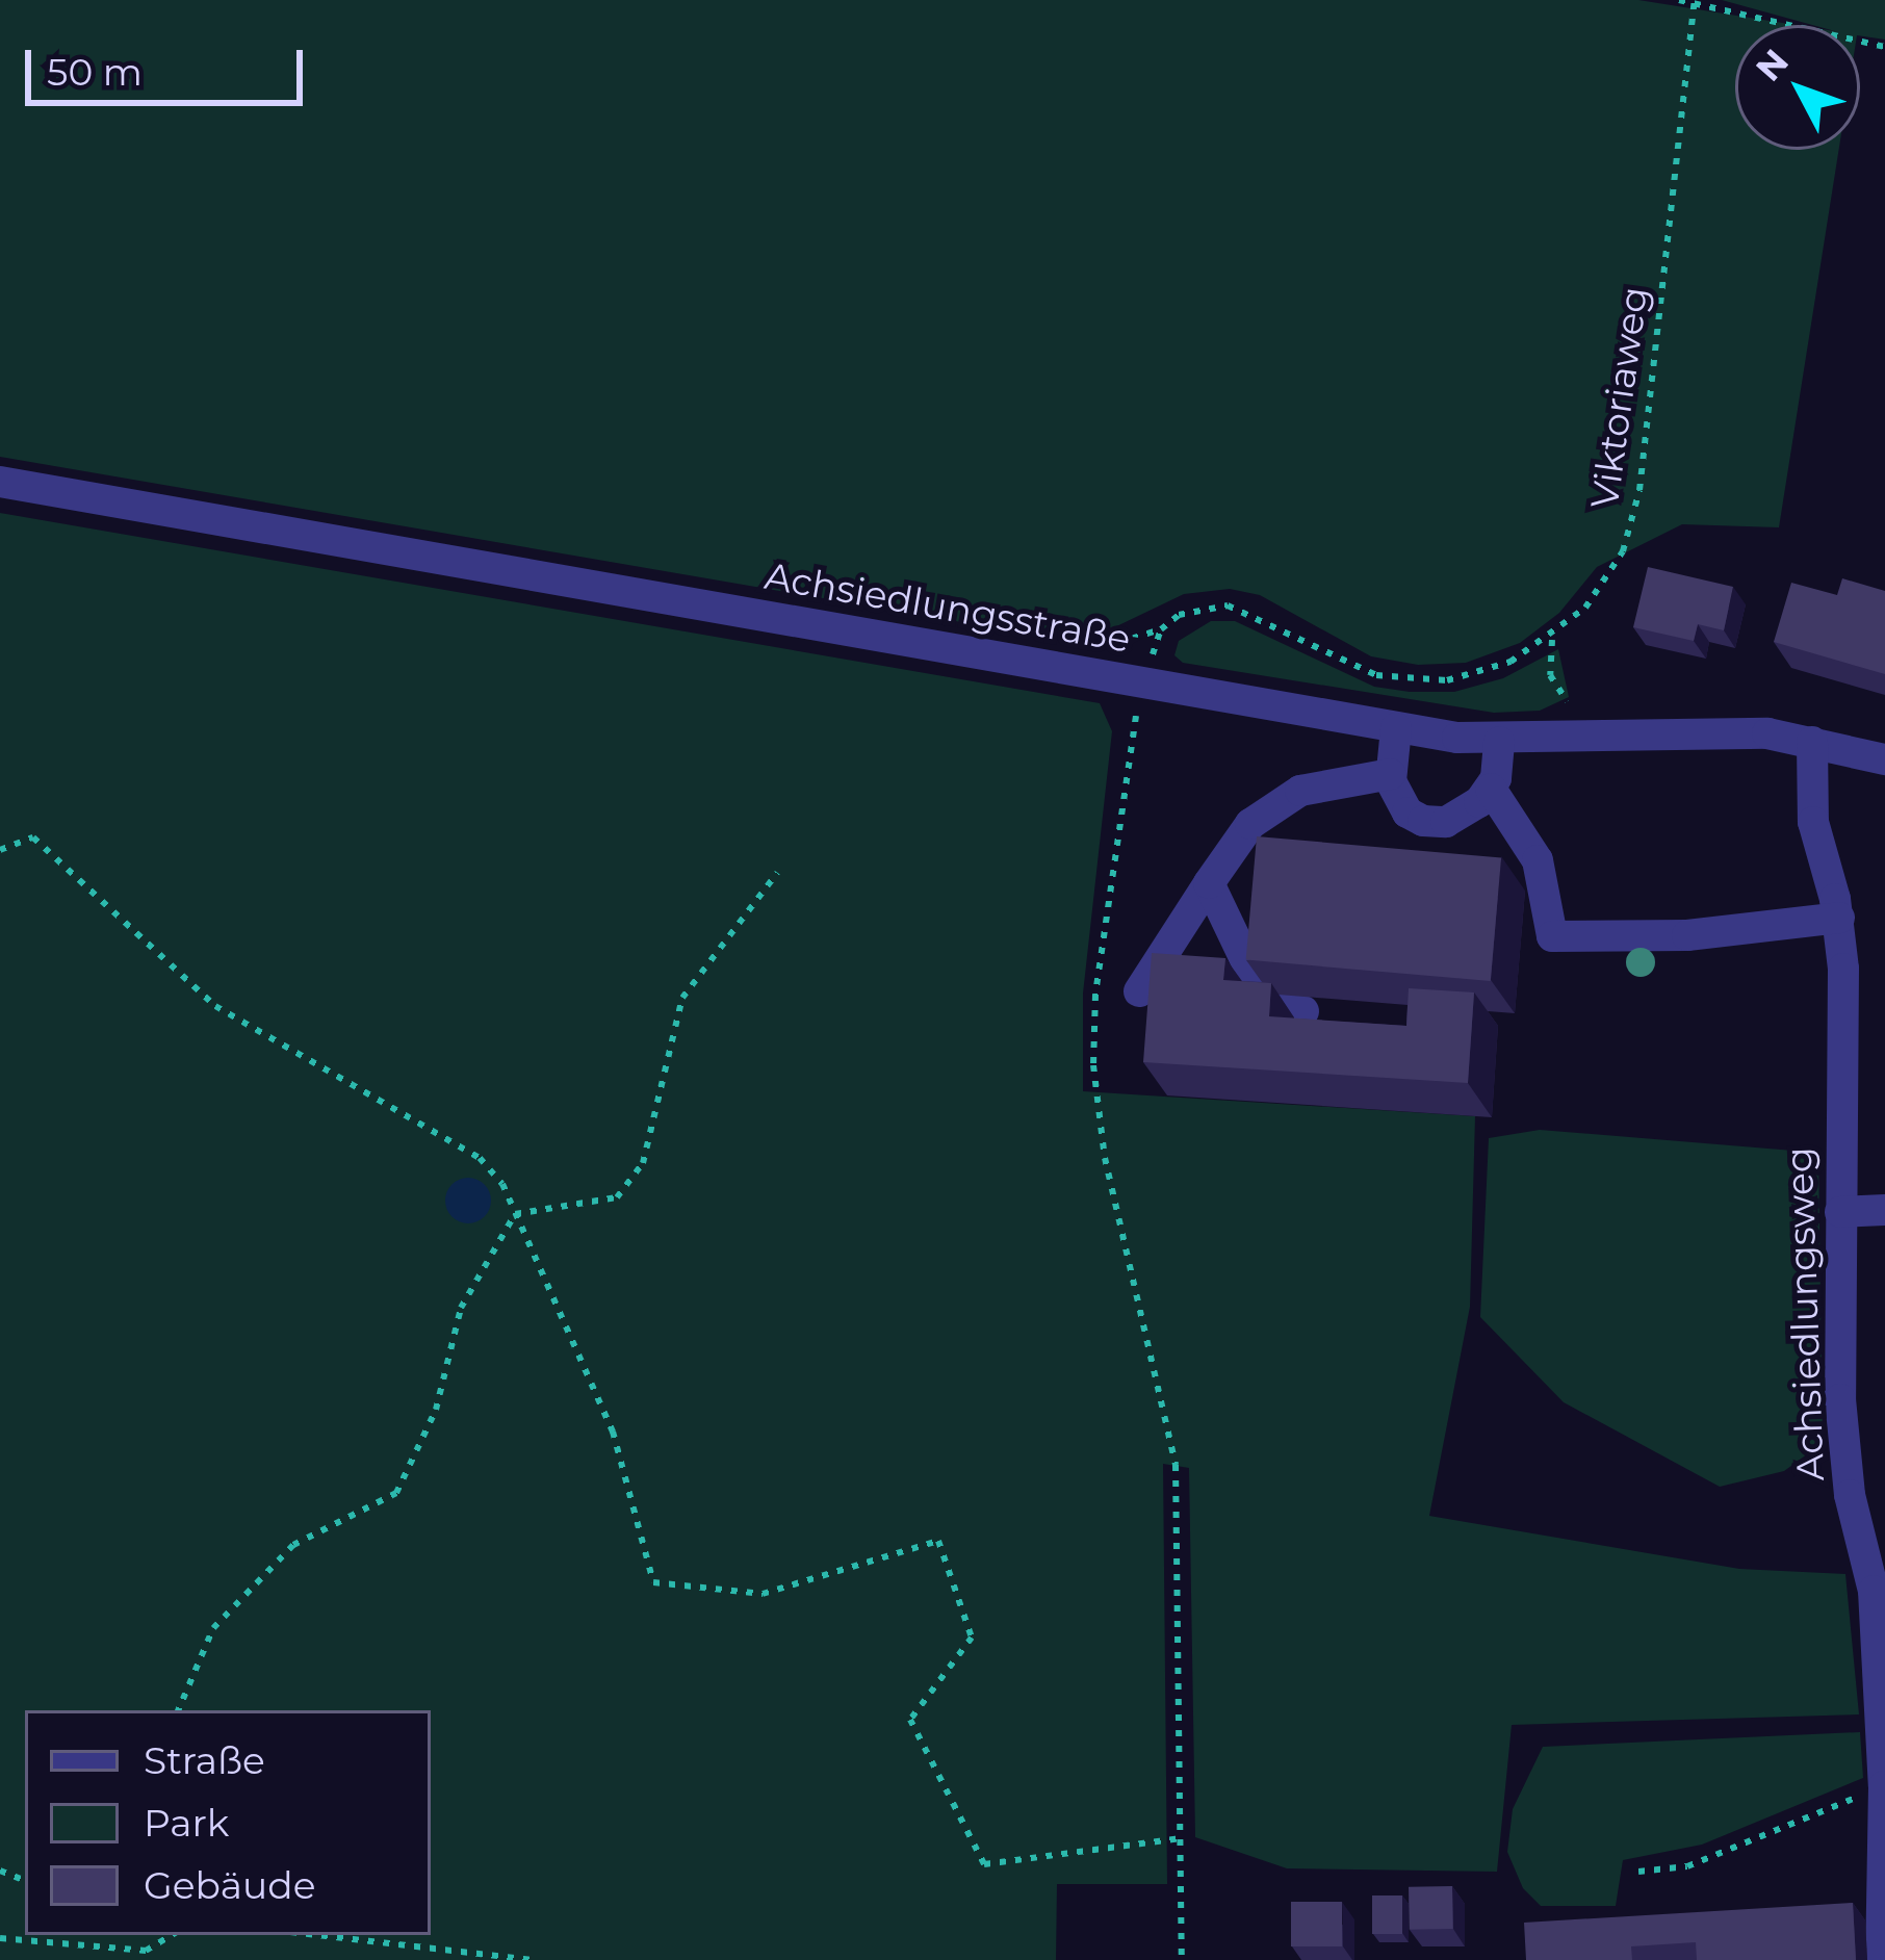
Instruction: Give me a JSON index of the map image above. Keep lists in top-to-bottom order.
{
  "streets": {
    "street": ["Achsiedlungsstraße", "Achsiedlungsweg"],
    "path": ["Viktoriaweg"]
  },
  "crossings": [
    ["Achsiedlungsstraße", "Achsiedlungsweg"]
  ],
  "legend": ["Straße", "Park", "Gebäude"],
  "scale_bar": "50 m",
  "north": "top left"
}
